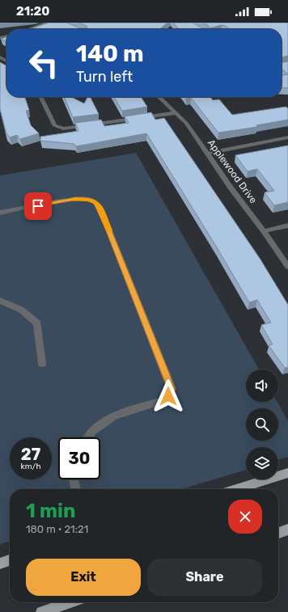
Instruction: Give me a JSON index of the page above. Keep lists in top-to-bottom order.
{
  "streets": {
    "street": ["Applewood Drive"]
  },
  "page": {
    "status": "21:20",
    "turn": ["140 m", "Turn left"],
    "speed": "27 km/h",
    "limit": "30",
    "heading": ["1 min", "180 m · 21:21"],
    "buttons": ["Exit", "Share"]
  }
}
